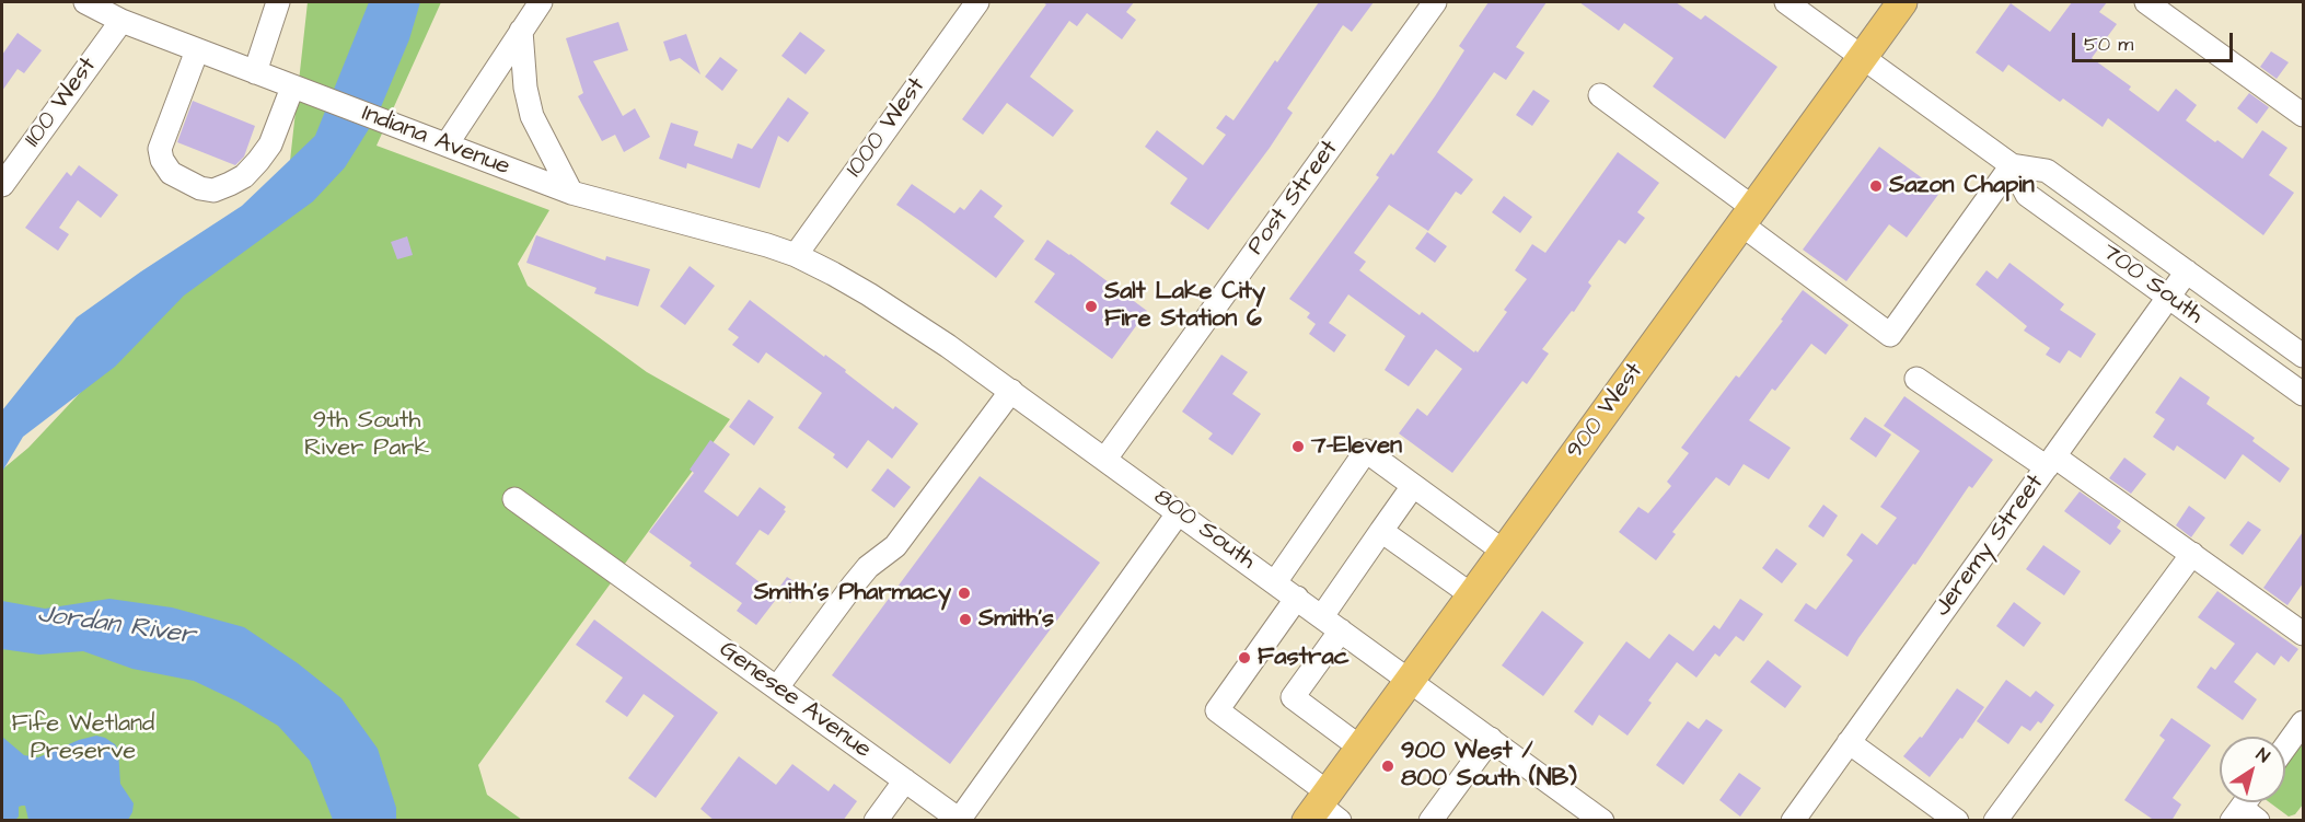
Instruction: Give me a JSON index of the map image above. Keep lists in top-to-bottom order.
{
  "streets": {
    "main road": ["900 West"],
    "street": [
      "1100 West",
      "1000 West",
      "Indiana Avenue",
      "Post Street",
      "700 South",
      "800 South",
      "Jeremy Street",
      "Genesee Avenue"
    ]
  },
  "crossings": [
    ["1100 West", "Indiana Avenue"],
    ["1000 West", "Indiana Avenue"],
    ["1000 West", "800 South"],
    ["Indiana Avenue", "800 South"],
    ["Post Street", "800 South"],
    ["700 South", "900 West"],
    ["700 South", "Jeremy Street"],
    ["900 West", "800 South"]
  ],
  "water": ["Jordan River"],
  "parks": ["9th South River Park", "Fife Wetland Preserve"],
  "places": [
    "Sazon Chapin",
    "Salt Lake City Fire Station 6",
    "7-Eleven",
    "Smith's Pharmacy",
    "Smith's",
    "Fastrac",
    "900 West / 800 South (NB)"
  ],
  "scale_bar": "50 m",
  "north": "top right"
}
